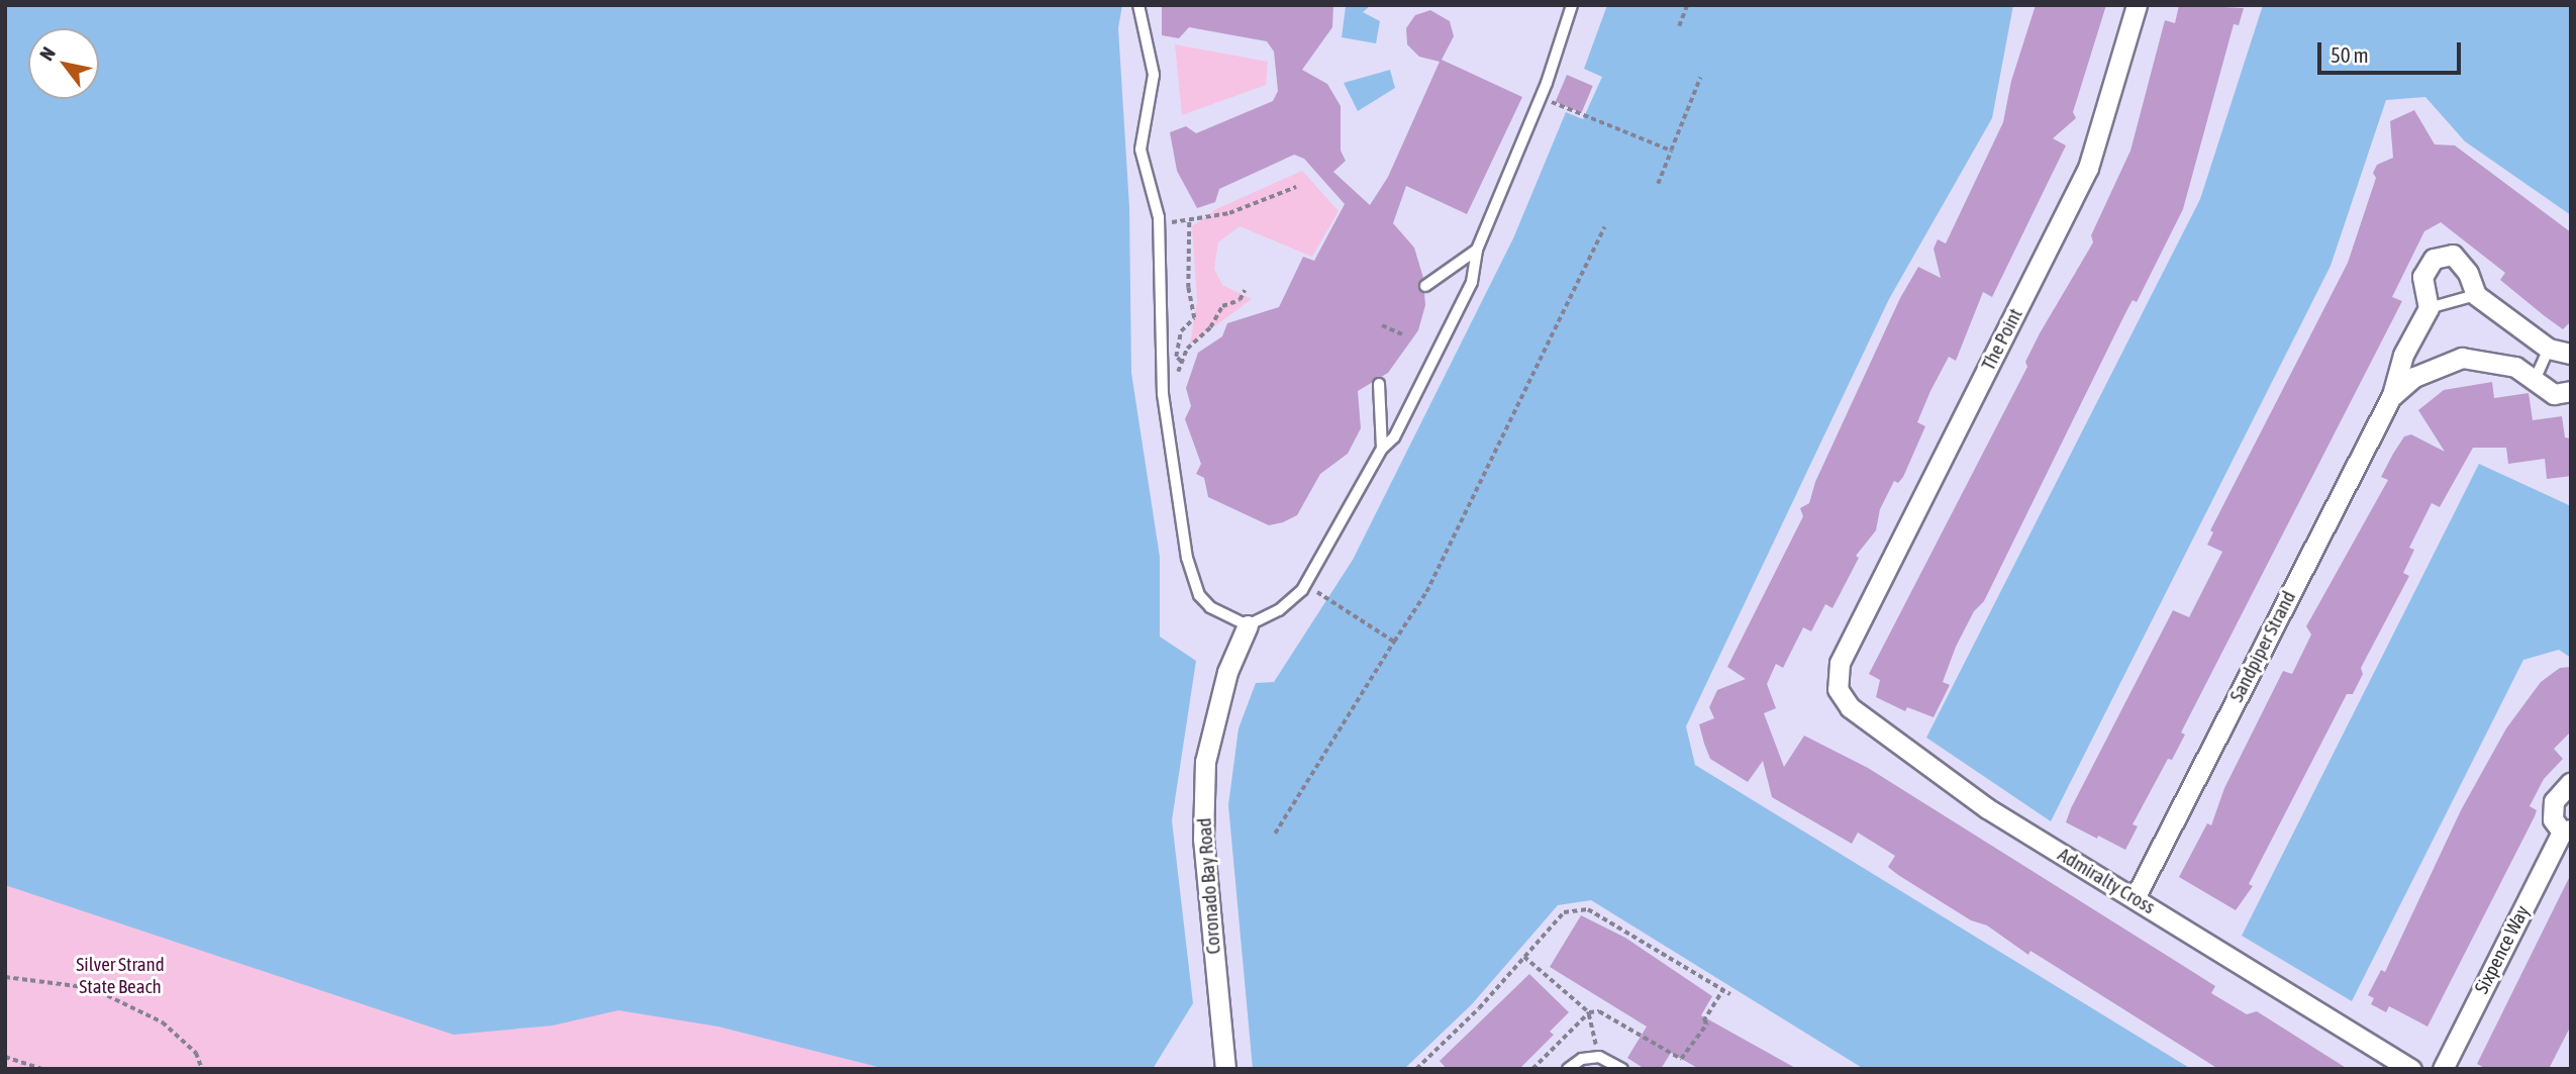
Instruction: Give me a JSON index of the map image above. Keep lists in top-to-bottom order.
{
  "streets": {
    "street": [
      "The Point",
      "Sandpiper Strand",
      "Admiralty Cross",
      "Coronado Bay Road",
      "Sixpence Way"
    ]
  },
  "crossings": [
    ["The Point", "Admiralty Cross"],
    ["Sandpiper Strand", "Admiralty Cross"]
  ],
  "parks": ["Silver Strand State Beach"],
  "scale_bar": "50 m",
  "north": "top left"
}
